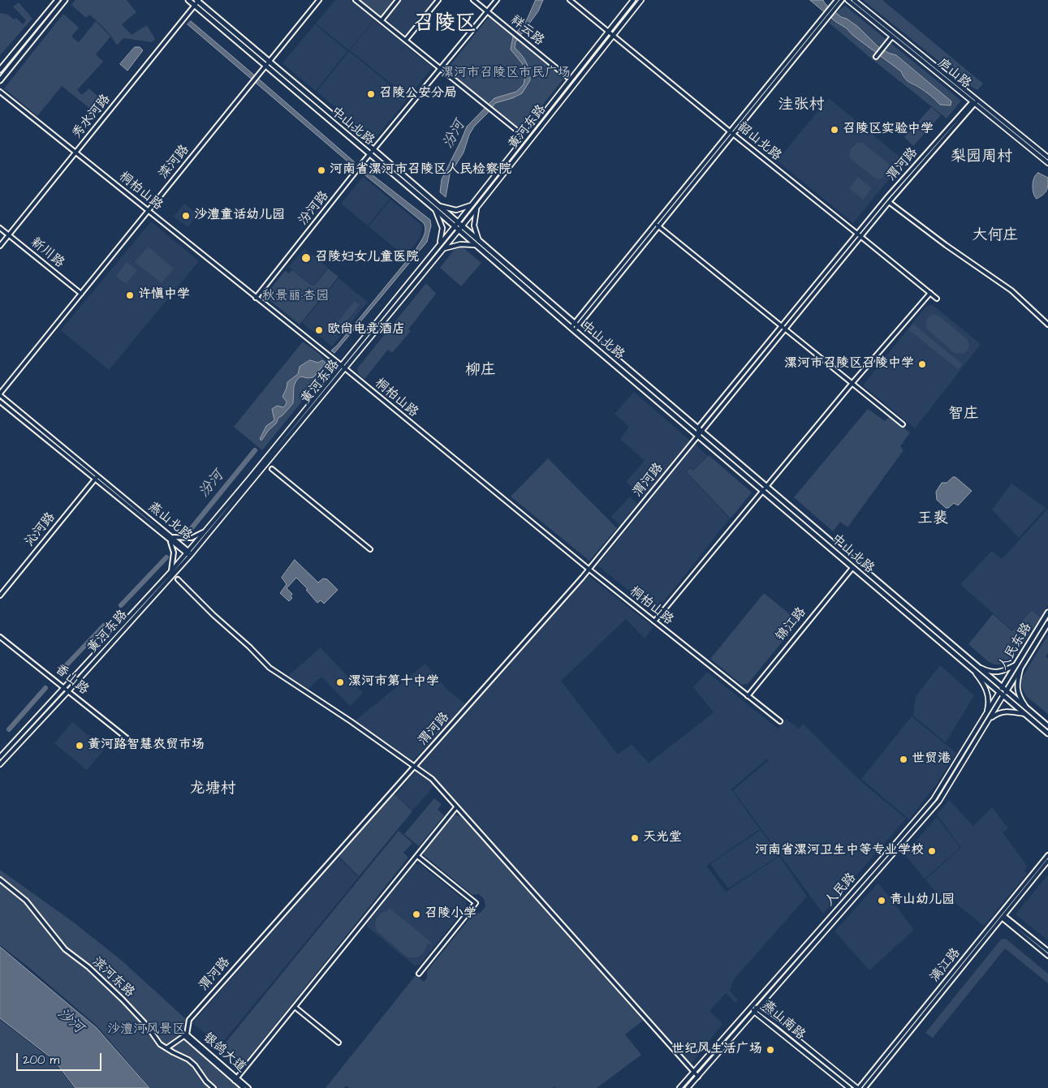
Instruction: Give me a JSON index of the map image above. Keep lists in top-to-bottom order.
{
  "streets": {
    "main road": [
      "庐山路",
      "中山北路",
      "黄河东路",
      "人民东路",
      "人民路",
      "燕山南路"
    ],
    "street": [
      "祥云路",
      "秀水河路",
      "韶山北路",
      "滦河路",
      "渭河路",
      "桐柏山路",
      "汾河路",
      "新川路",
      "燕山北路",
      "沁河路",
      "锦江路",
      "香山路",
      "漓江路",
      "滨河东路",
      "银鸽大道"
    ]
  },
  "crossings": [
    ["祥云路", "汾河路"],
    ["庐山路", "渭河路"],
    ["秀水河路", "中山北路"],
    ["秀水河路", "桐柏山路"],
    ["秀水河路", "新川路"],
    ["中山北路", "黄河东路"],
    ["中山北路", "滦河路"],
    ["中山北路", "渭河路"],
    ["中山北路", "汾河路"],
    ["中山北路", "锦江路"],
    ["中山北路", "人民东路"],
    ["中山北路", "人民路"],
    ["黄河东路", "韶山北路"],
    ["黄河东路", "桐柏山路"],
    ["黄河东路", "燕山北路"],
    ["黄河东路", "香山路"],
    ["韶山北路", "渭河路"],
    ["滦河路", "桐柏山路"],
    ["滦河路", "新川路"],
    ["滦河路", "燕山北路"],
    ["渭河路", "桐柏山路"],
    ["渭河路", "银鸽大道"],
    ["桐柏山路", "汾河路"],
    ["桐柏山路", "锦江路"],
    ["燕山北路", "沁河路"],
    ["人民东路", "人民路"],
    ["人民路", "燕山南路"],
    ["漓江路", "燕山南路"]
  ],
  "districts": [
    "召陵区",
    "洼张村",
    "梨园周村",
    "大何庄",
    "柳庄",
    "智庄",
    "王裴",
    "龙塘村"
  ],
  "water": ["汾河", "沙河"],
  "parks": ["漯河市召陵区市民广场", "秋景丽·杏园", "沙澧河风景区"],
  "places": [
    "召陵公安分局",
    "召陵区实验中学",
    "河南省漯河市召陵区人民检察院",
    "沙澧童话幼儿园",
    "召陵妇女儿童医院",
    "许慎中学",
    "欧尚电竞酒店",
    "漯河市召陵区召陵中学",
    "漯河市第十中学",
    "黄河路智慧农贸市场",
    "世贸港",
    "天光堂",
    "河南省漯河卫生中等专业学校",
    "青山幼儿园",
    "召陵小学",
    "世纪风生活广场"
  ],
  "scale_bar": "200 m"
}
